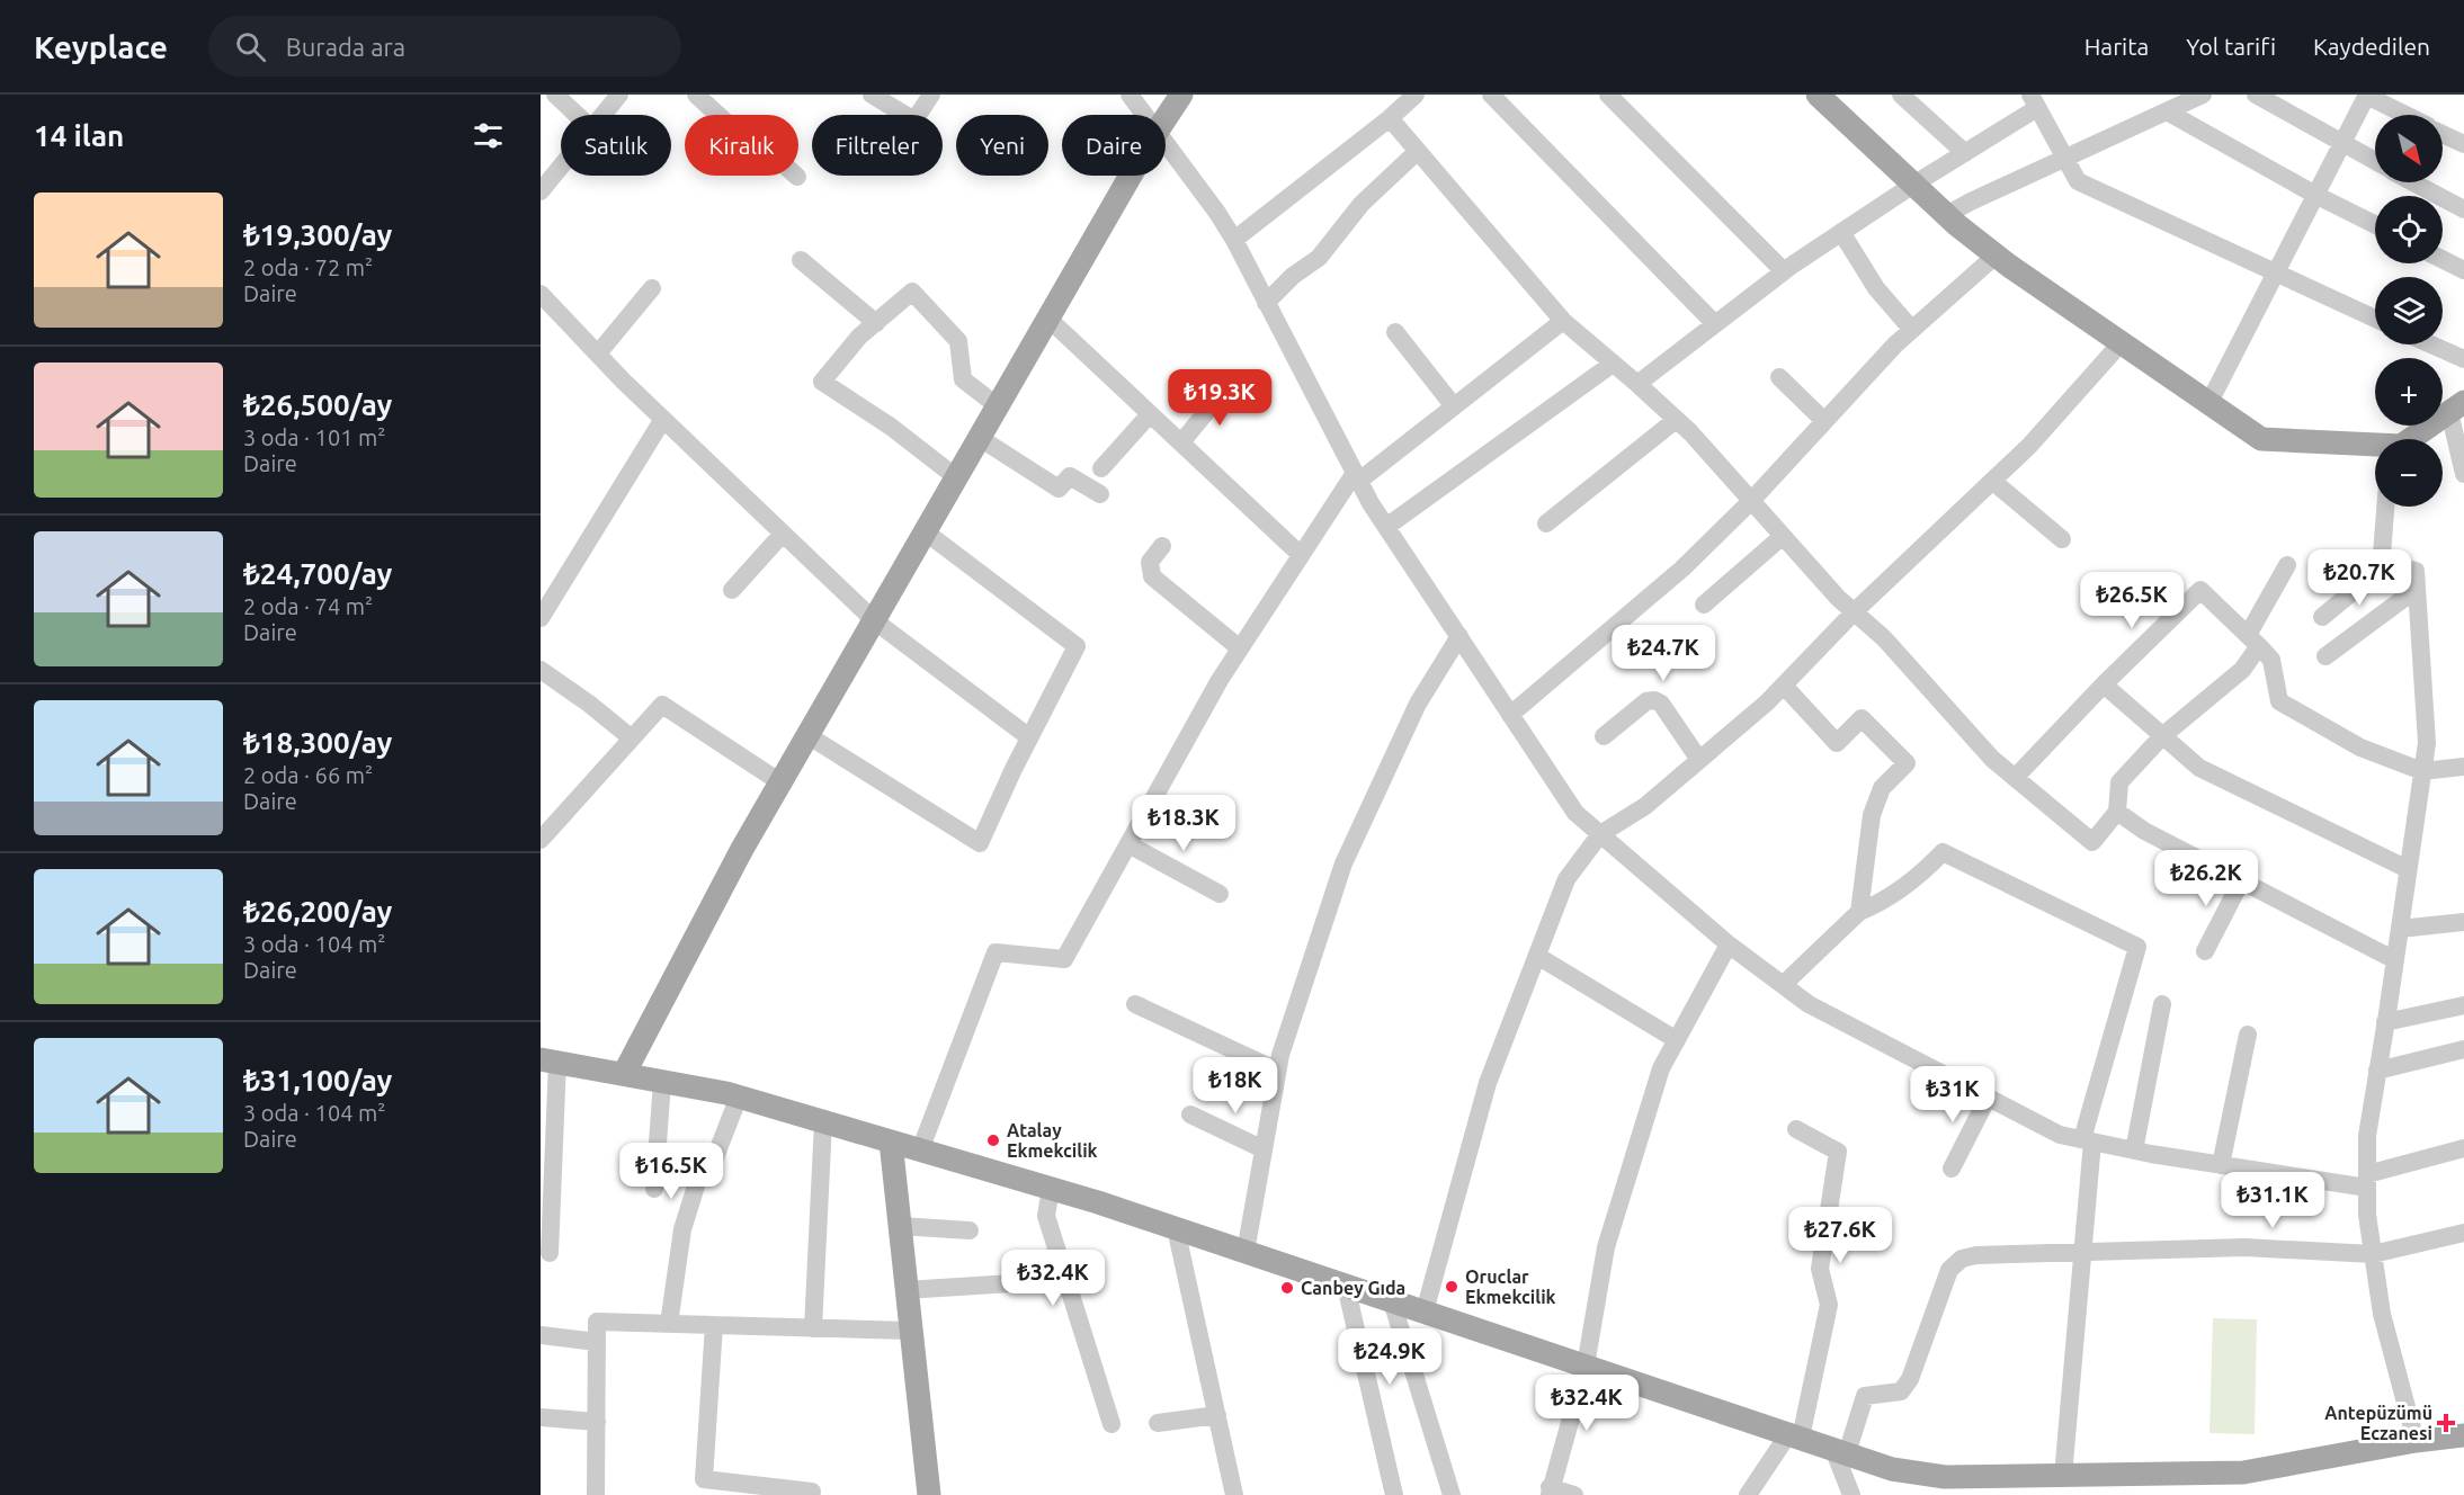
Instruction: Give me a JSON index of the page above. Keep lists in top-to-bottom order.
{
  "places": {
    "other": ["Atalay Ekmekcilik", "Oruclar Ekmekcilik", "Canbey Gıda"],
    "health": ["Antepüzümü Eczanesi"]
  },
  "north": "bottom right",
  "page": {
    "header": "Keyplace",
    "search": "Burada ara",
    "nav": ["Harita", "Yol tarifi", "Kaydedilen"],
    "heading": "14 ilan",
    "map_buttons": ["+", "−"],
    "chip": [
      "Satılık",
      "Kiralık",
      "Filtreler",
      "Yeni",
      "Daire"
    ],
    "list": [
      {
        "name": "₺19,300/ay",
        "note": "2 oda · 72 m² · Daire"
      },
      {
        "name": "₺26,500/ay",
        "note": "3 oda · 101 m² · Daire"
      },
      {
        "name": "₺24,700/ay",
        "note": "2 oda · 74 m² · Daire"
      },
      {
        "name": "₺18,300/ay",
        "note": "2 oda · 66 m² · Daire"
      },
      {
        "name": "₺26,200/ay",
        "note": "3 oda · 104 m² · Daire"
      },
      {
        "name": "₺31,100/ay",
        "note": "3 oda · 104 m² · Daire"
      }
    ],
    "price": [
      "₺19.3K",
      "₺20.7K",
      "₺26.5K",
      "₺24.7K",
      "₺18.3K",
      "₺26.2K",
      "₺18K",
      "₺31K",
      "₺16.5K",
      "₺31.1K",
      "₺27.6K",
      "₺32.4K",
      "₺24.9K",
      "₺32.4K"
    ]
  }
}
